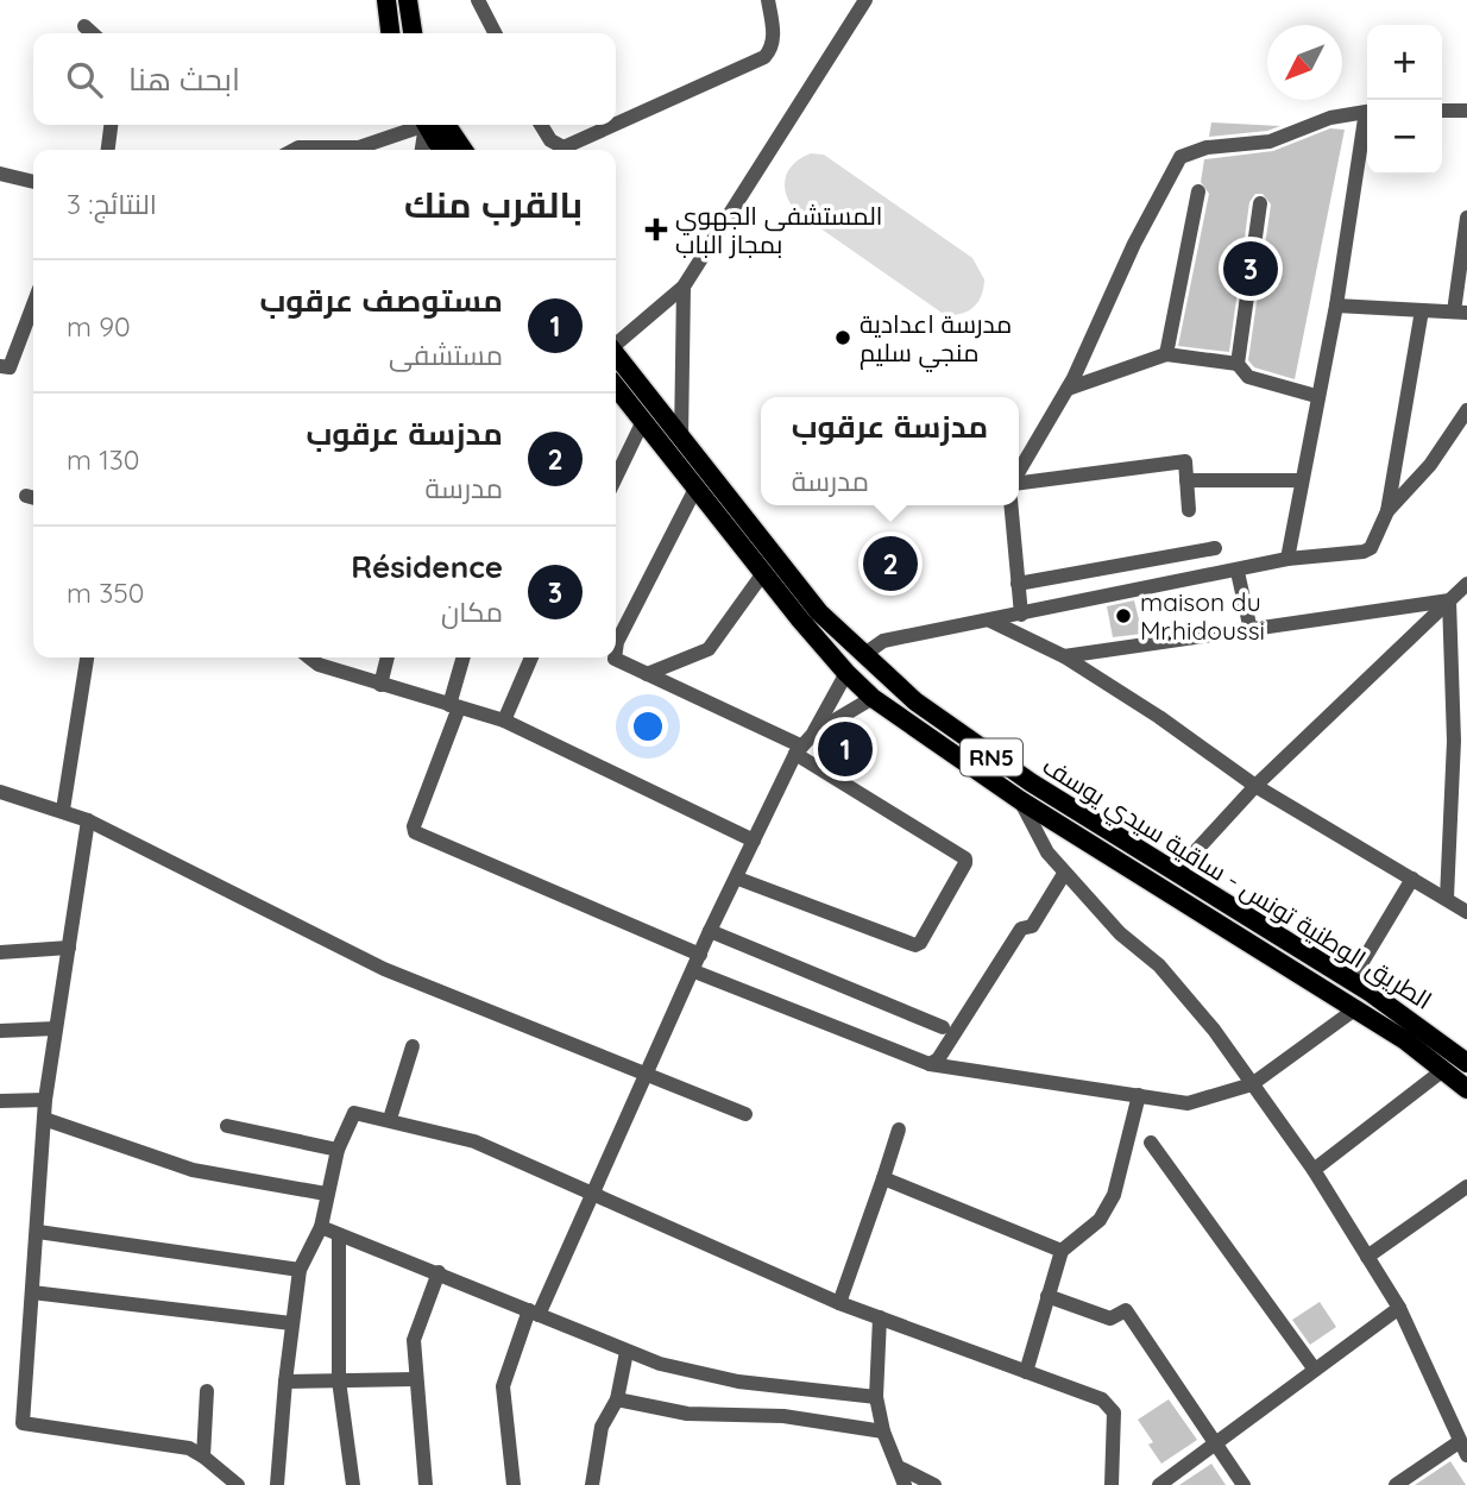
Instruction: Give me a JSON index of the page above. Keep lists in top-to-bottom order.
{
  "streets": {
    "main road": ["RN5", "الطريق الوطنية تونس - ساقية سيدي يوسف"]
  },
  "places": {
    "health": ["المستشفى الجهوي بمجاز الباب"],
    "other": ["مدرسة اعدادية منجي سليم", "maison du Mr.hidoussi"]
  },
  "north": "bottom left",
  "page": {
    "map_buttons": ["+", "−"],
    "search": "ابحث هنا",
    "heading": ["بالقرب منك", "النتائج: 3"],
    "pins": ["3", "2", "1"],
    "list": [
      {
        "mark": "1",
        "name": "مستوصف عرقوب",
        "note": "مستشفى",
        "value": "90 m"
      },
      {
        "mark": "2",
        "name": "مدزسة عرقوب",
        "note": "مدرسة",
        "value": "130 m"
      },
      {
        "mark": "3",
        "name": "Résidence",
        "note": "مكان",
        "value": "350 m"
      }
    ],
    "popup": ["مدزسة عرقوب", "مدرسة"]
  }
}
